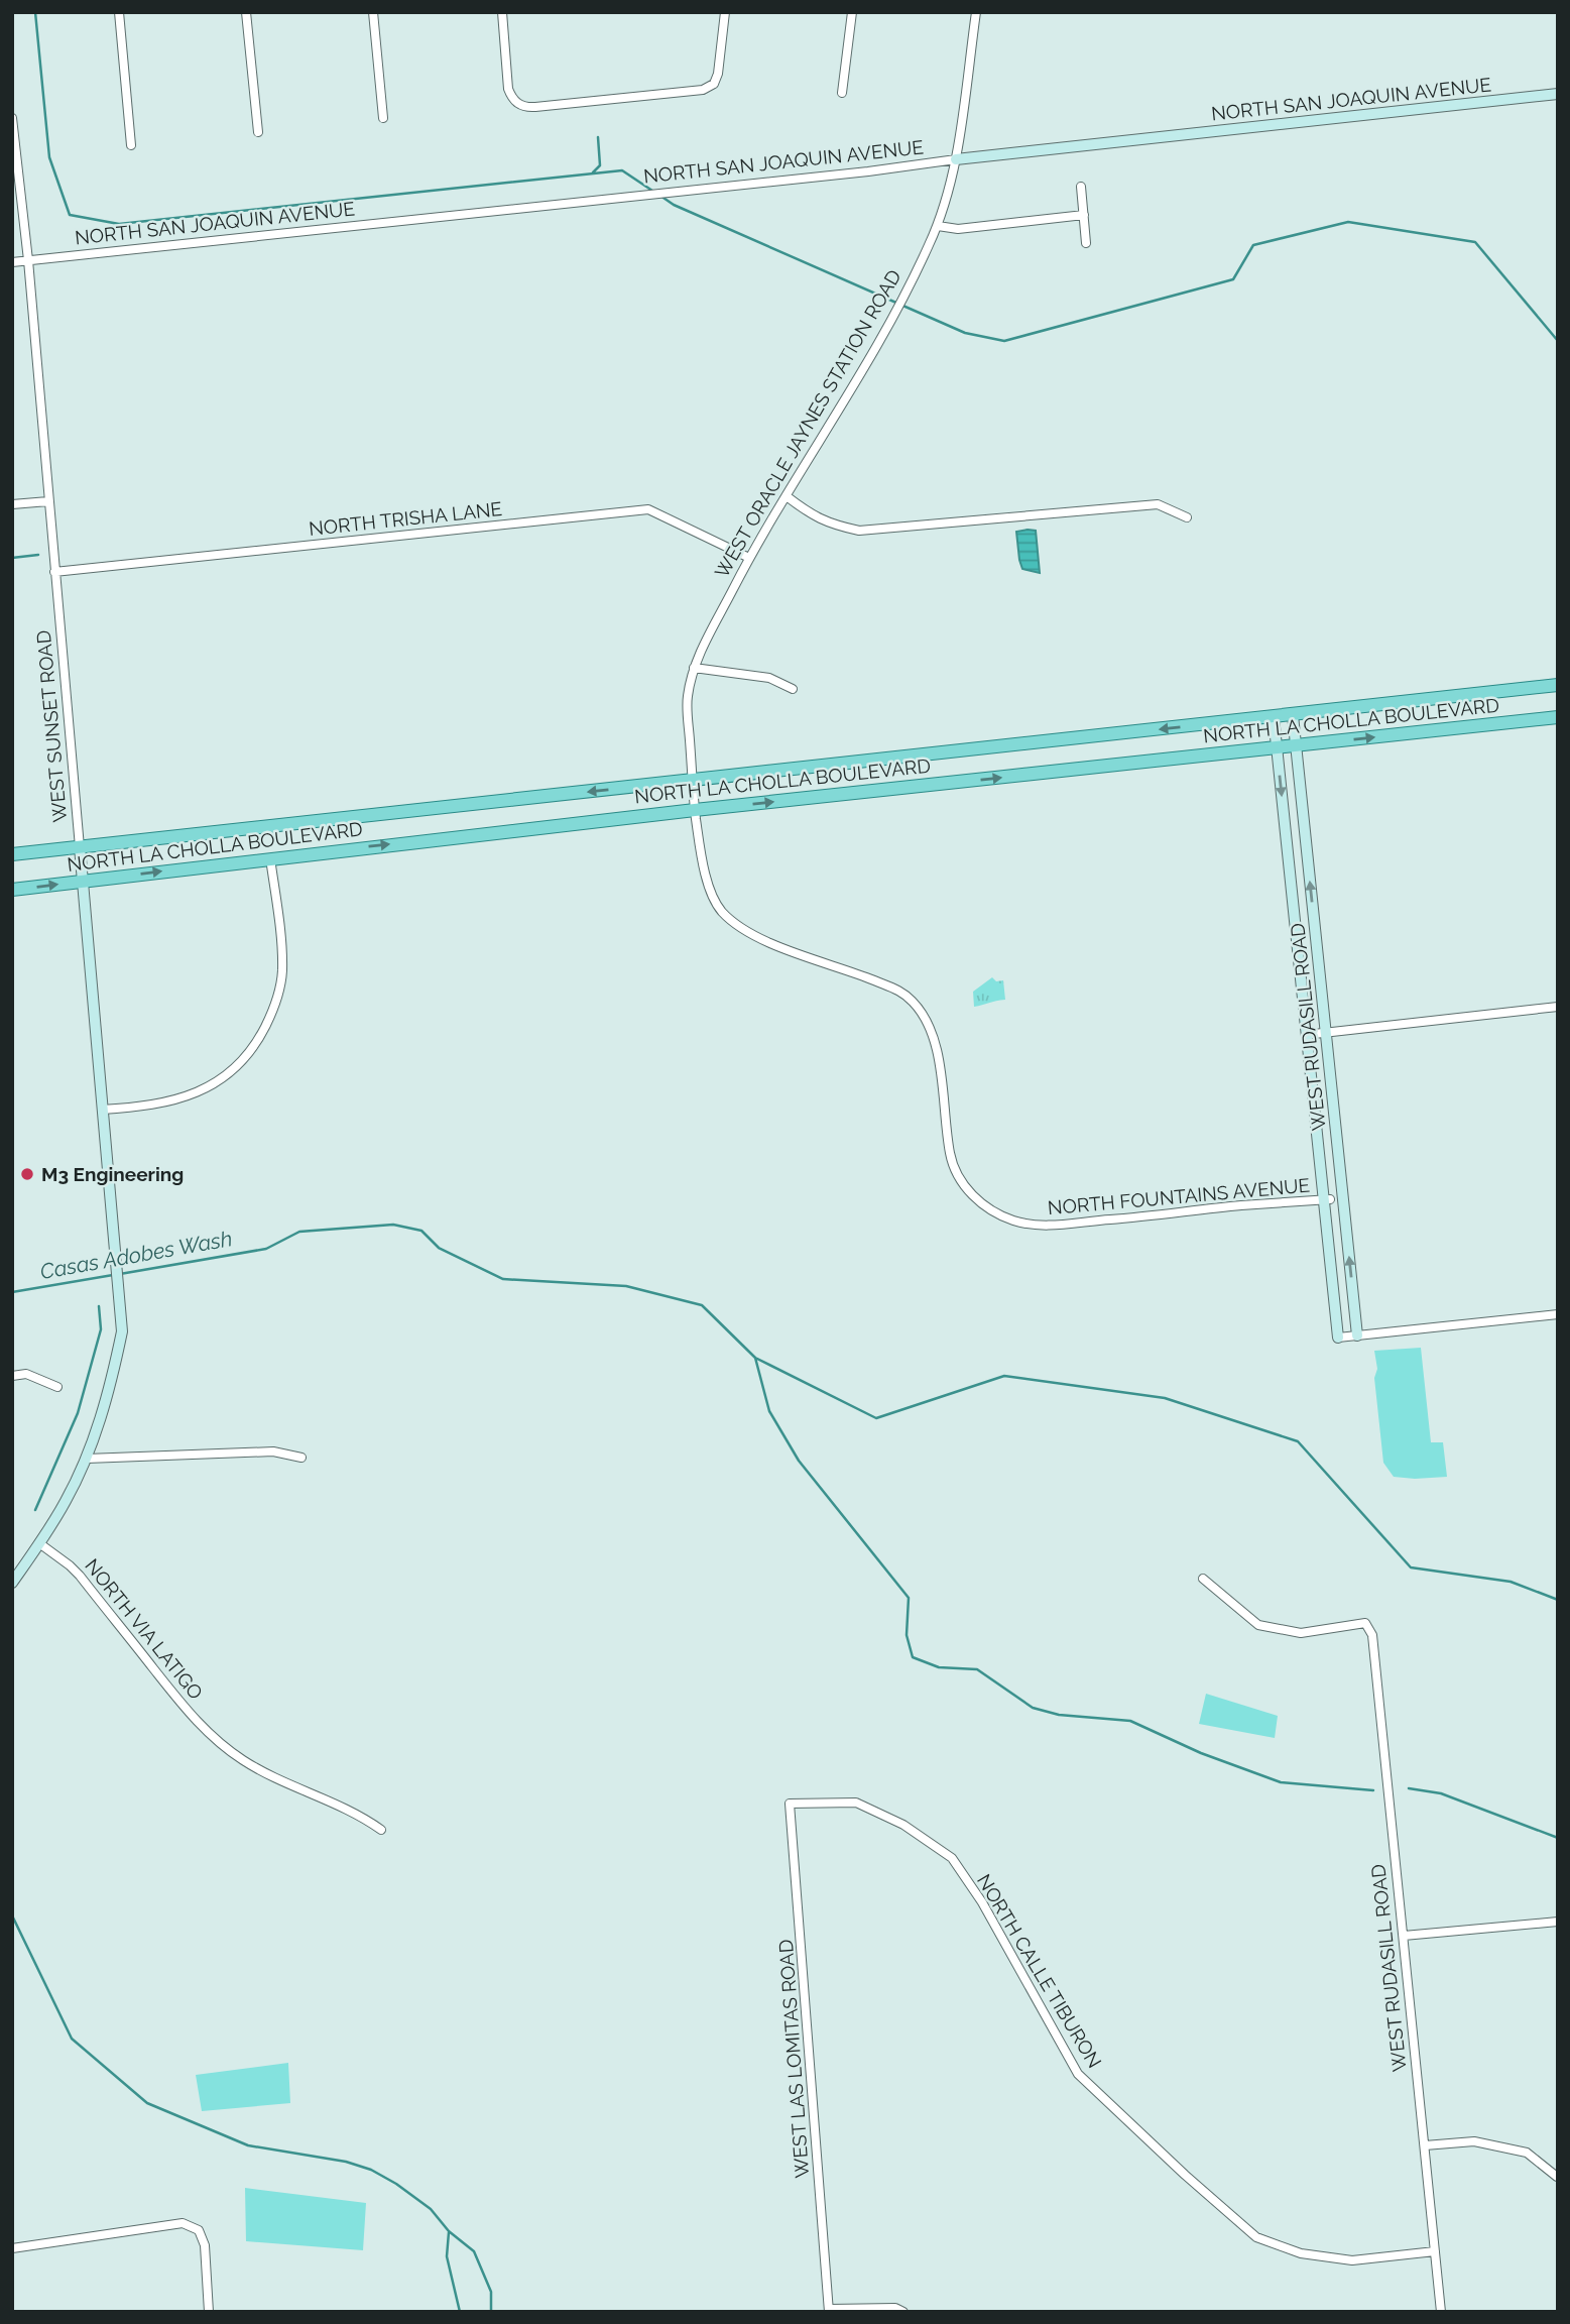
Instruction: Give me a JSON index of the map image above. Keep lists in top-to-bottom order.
{
  "streets": {
    "main road": ["NORTH LA CHOLLA BOULEVARD"],
    "street": [
      "NORTH SAN JOAQUIN AVENUE",
      "WEST ORACLE JAYNES STATION ROAD",
      "NORTH TRISHA LANE",
      "WEST SUNSET ROAD",
      "WEST RUDASILL ROAD",
      "NORTH FOUNTAINS AVENUE",
      "NORTH VIA LATIGO",
      "NORTH CALLE TIBURON",
      "WEST LAS LOMITAS ROAD"
    ]
  },
  "crossings": [
    ["NORTH SAN JOAQUIN AVENUE", "WEST ORACLE JAYNES STATION ROAD"],
    ["NORTH SAN JOAQUIN AVENUE", "WEST SUNSET ROAD"],
    ["WEST ORACLE JAYNES STATION ROAD", "NORTH TRISHA LANE"],
    ["WEST ORACLE JAYNES STATION ROAD", "NORTH LA CHOLLA BOULEVARD"],
    ["WEST ORACLE JAYNES STATION ROAD", "NORTH FOUNTAINS AVENUE"],
    ["NORTH TRISHA LANE", "WEST SUNSET ROAD"],
    ["NORTH LA CHOLLA BOULEVARD", "WEST SUNSET ROAD"],
    ["NORTH LA CHOLLA BOULEVARD", "WEST RUDASILL ROAD"],
    ["NORTH LA CHOLLA BOULEVARD", "NORTH FOUNTAINS AVENUE"],
    ["WEST RUDASILL ROAD", "NORTH FOUNTAINS AVENUE"],
    ["WEST RUDASILL ROAD", "NORTH CALLE TIBURON"],
    ["NORTH CALLE TIBURON", "WEST LAS LOMITAS ROAD"]
  ],
  "water": ["Casas Adobes Wash"],
  "places": ["M3 Engineering"]
}
